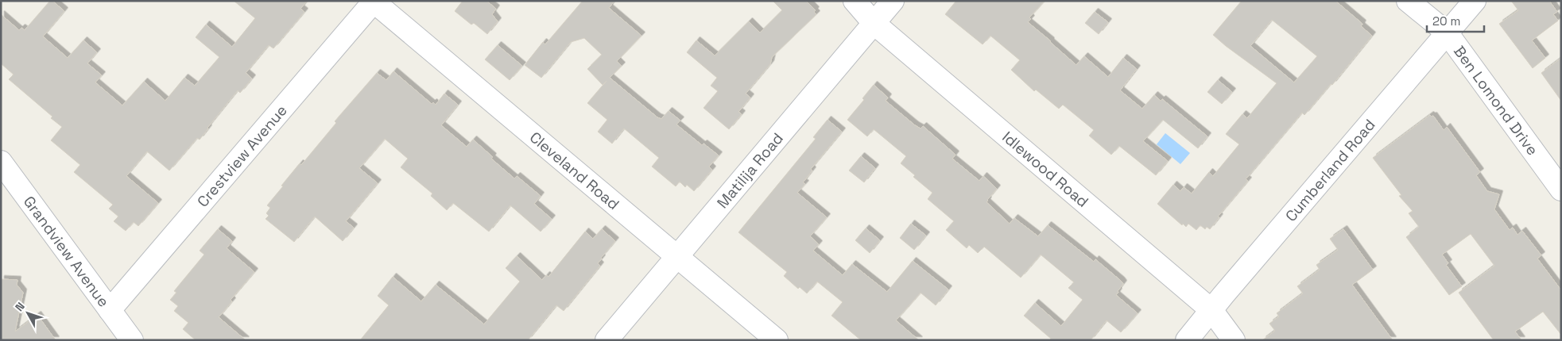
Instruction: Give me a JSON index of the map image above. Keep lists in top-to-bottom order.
{
  "streets": {
    "street": [
      "Ben Lomond Drive",
      "Crestview Avenue",
      "Idlewood Road",
      "Cumberland Road",
      "Cleveland Road",
      "Matilija Road",
      "Grandview Avenue"
    ]
  },
  "crossings": [
    ["Ben Lomond Drive", "Cumberland Road"],
    ["Crestview Avenue", "Cleveland Road"],
    ["Crestview Avenue", "Grandview Avenue"],
    ["Idlewood Road", "Cumberland Road"],
    ["Idlewood Road", "Matilija Road"],
    ["Cleveland Road", "Matilija Road"]
  ],
  "scale_bar": "20 m",
  "north": "top left"
}
